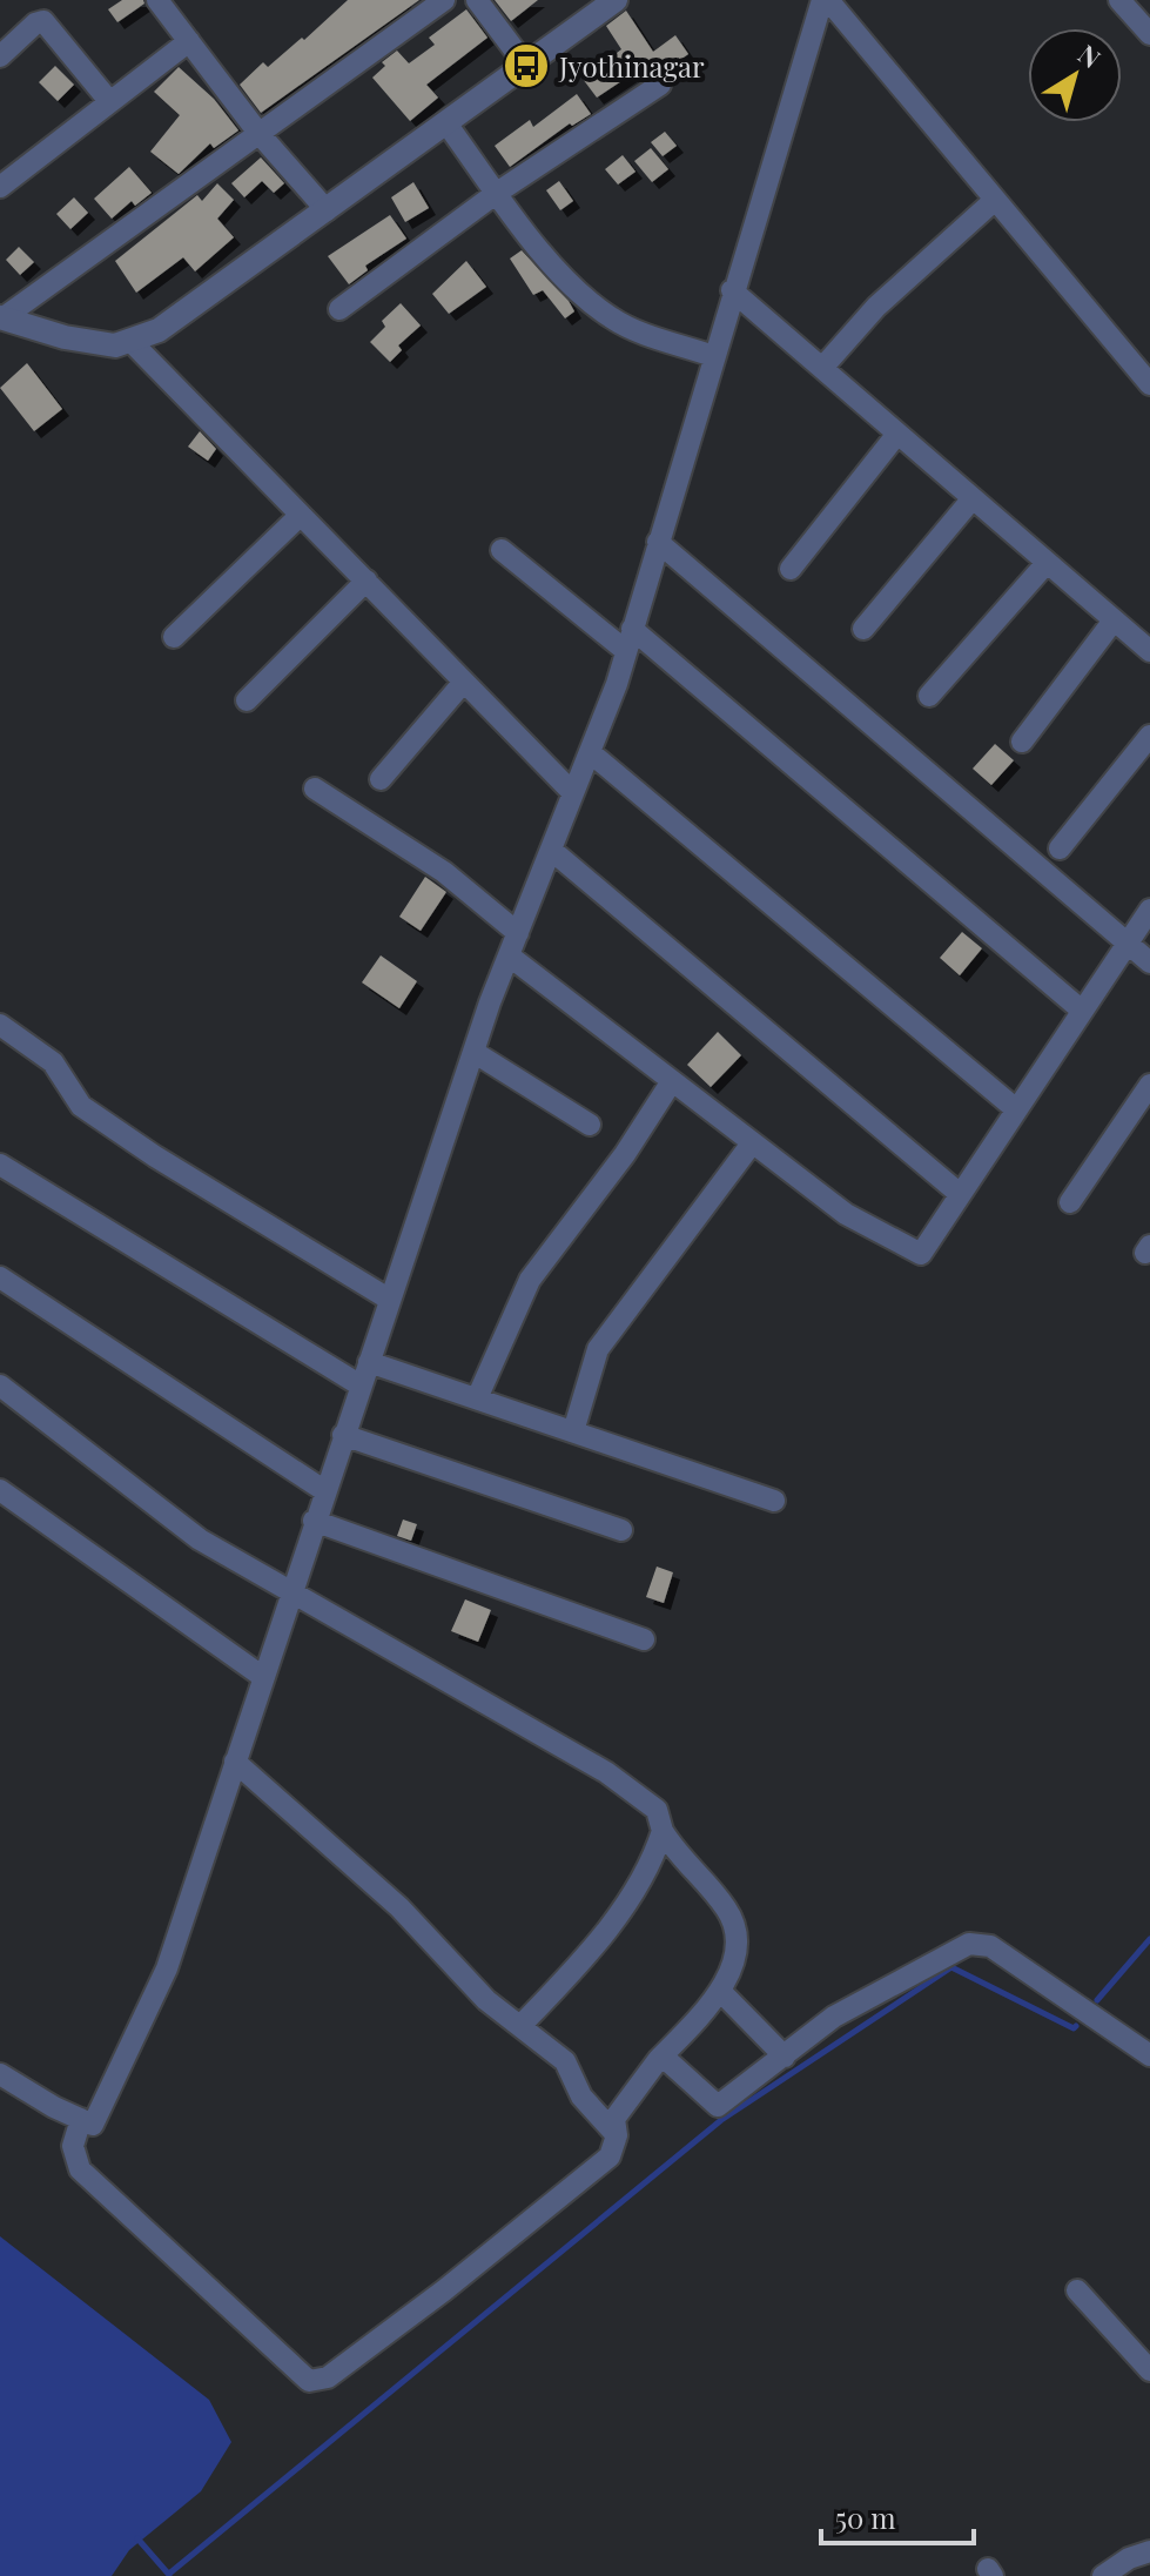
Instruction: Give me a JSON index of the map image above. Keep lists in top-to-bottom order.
{
  "places": {
    "bus stop": ["Jyothinagar"]
  },
  "scale_bar": "50 m",
  "north": "top right"
}
